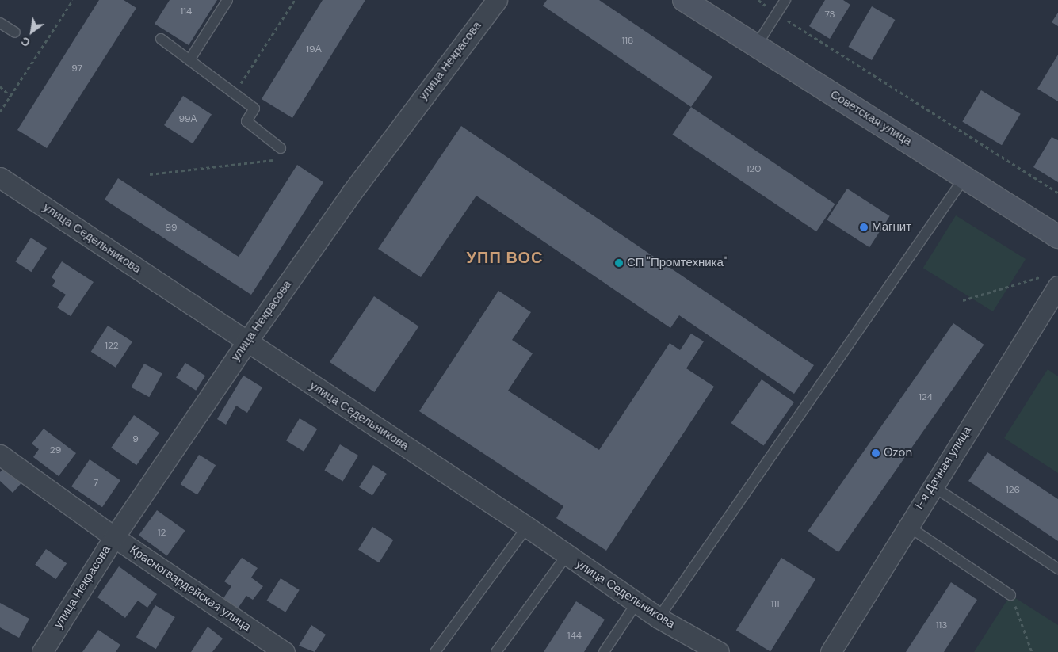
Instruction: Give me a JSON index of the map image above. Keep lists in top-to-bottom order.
{
  "streets": {
    "main road": ["Советская улица"],
    "street": [
      "улица Некрасова",
      "улица Седельникова",
      "1-я Дачная улица",
      "Красногвардейская улица"
    ]
  },
  "crossings": [
    ["улица Некрасова", "улица Седельникова"],
    ["улица Некрасова", "Красногвардейская улица"]
  ],
  "districts": ["УПП ВОС"],
  "places": ["Магнит", "СП \"Промтехника\"", "Ozon"],
  "house_numbers": [
    "114",
    "73",
    "118",
    "19А",
    "97",
    "99А",
    "120",
    "99",
    "122",
    "124",
    "9",
    "29",
    "7",
    "126",
    "12",
    "111",
    "113",
    "144"
  ],
  "north": "bottom left"
}
